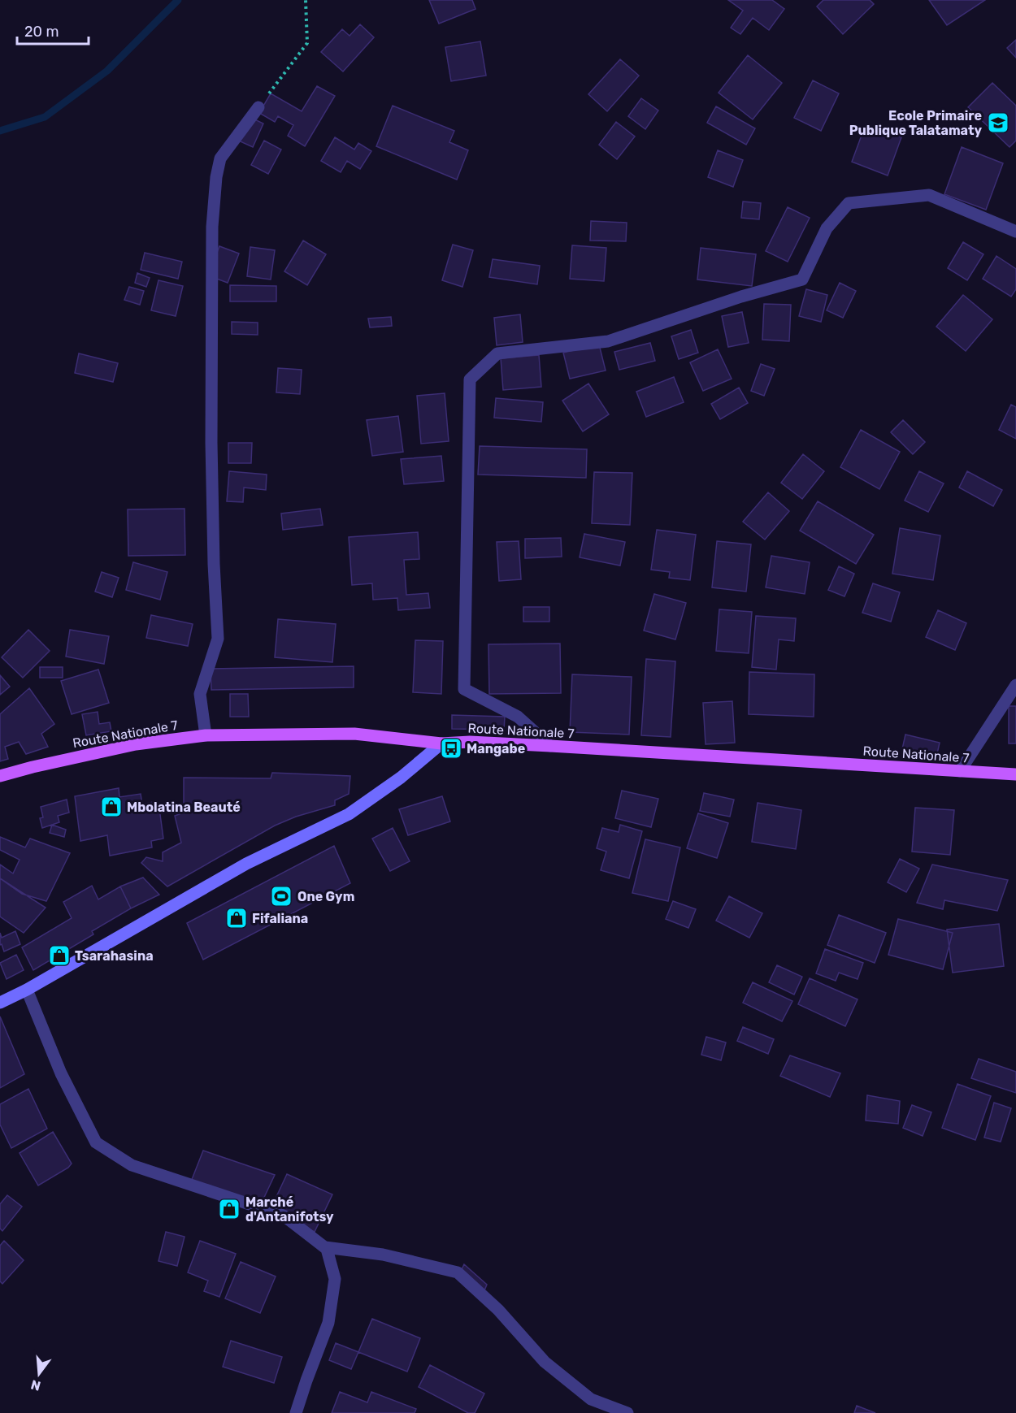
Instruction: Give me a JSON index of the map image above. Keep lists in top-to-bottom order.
{
  "streets": {
    "main road": ["Route Nationale 7"]
  },
  "places": {
    "school or university": ["Ecole Primaire Publique Talatamaty"],
    "bus stop": ["Mangabe"],
    "shop": [
      "Mbolatina Beauté",
      "Fifaliana",
      "Tsarahasina",
      "Marché d'Antanifotsy"
    ],
    "sports": ["One Gym"]
  },
  "scale_bar": "20 m",
  "north": "bottom"
}
